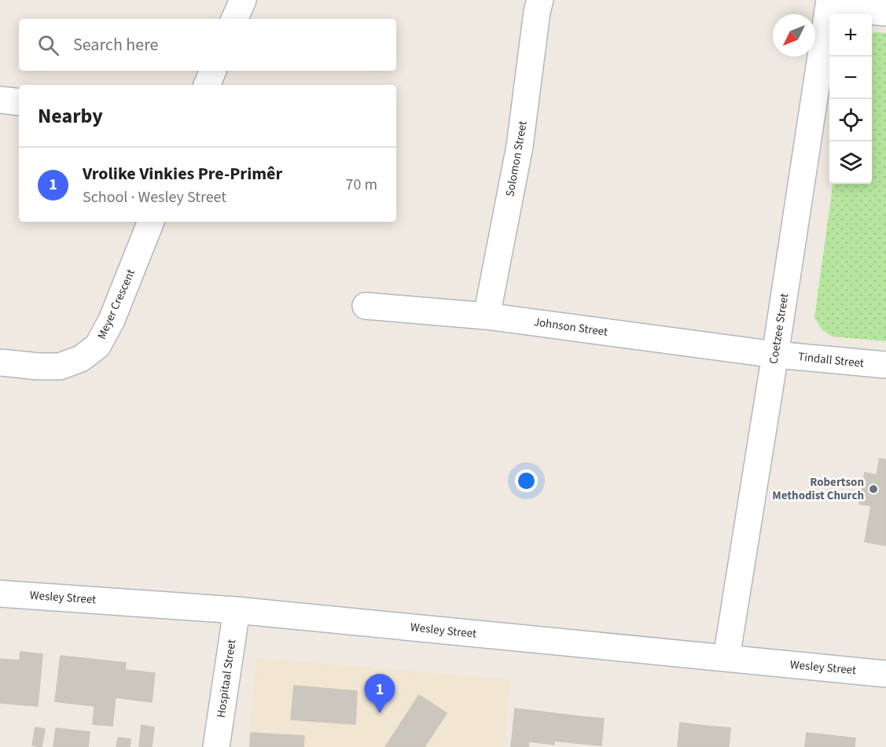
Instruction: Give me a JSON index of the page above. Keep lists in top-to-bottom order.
{
  "streets": {
    "street": [
      "Solomon Street",
      "Meyer Crescent",
      "Johnson Street",
      "Coetzee Street",
      "Tindall Street",
      "Wesley Street",
      "Hospitaal Street"
    ]
  },
  "crossings": [
    ["Solomon Street", "Johnson Street"],
    ["Johnson Street", "Coetzee Street"],
    ["Johnson Street", "Tindall Street"],
    ["Coetzee Street", "Tindall Street"],
    ["Coetzee Street", "Wesley Street"],
    ["Wesley Street", "Hospitaal Street"]
  ],
  "places": ["Robertson Methodist Church"],
  "north": "bottom left",
  "page": {
    "map_buttons": ["+", "−"],
    "search": "Search here",
    "heading": "Nearby",
    "list": [
      {
        "mark": "1",
        "name": "Vrolike Vinkies Pre-Primêr",
        "note": "School · Wesley Street",
        "value": "70 m"
      }
    ],
    "pins": "1"
  }
}
